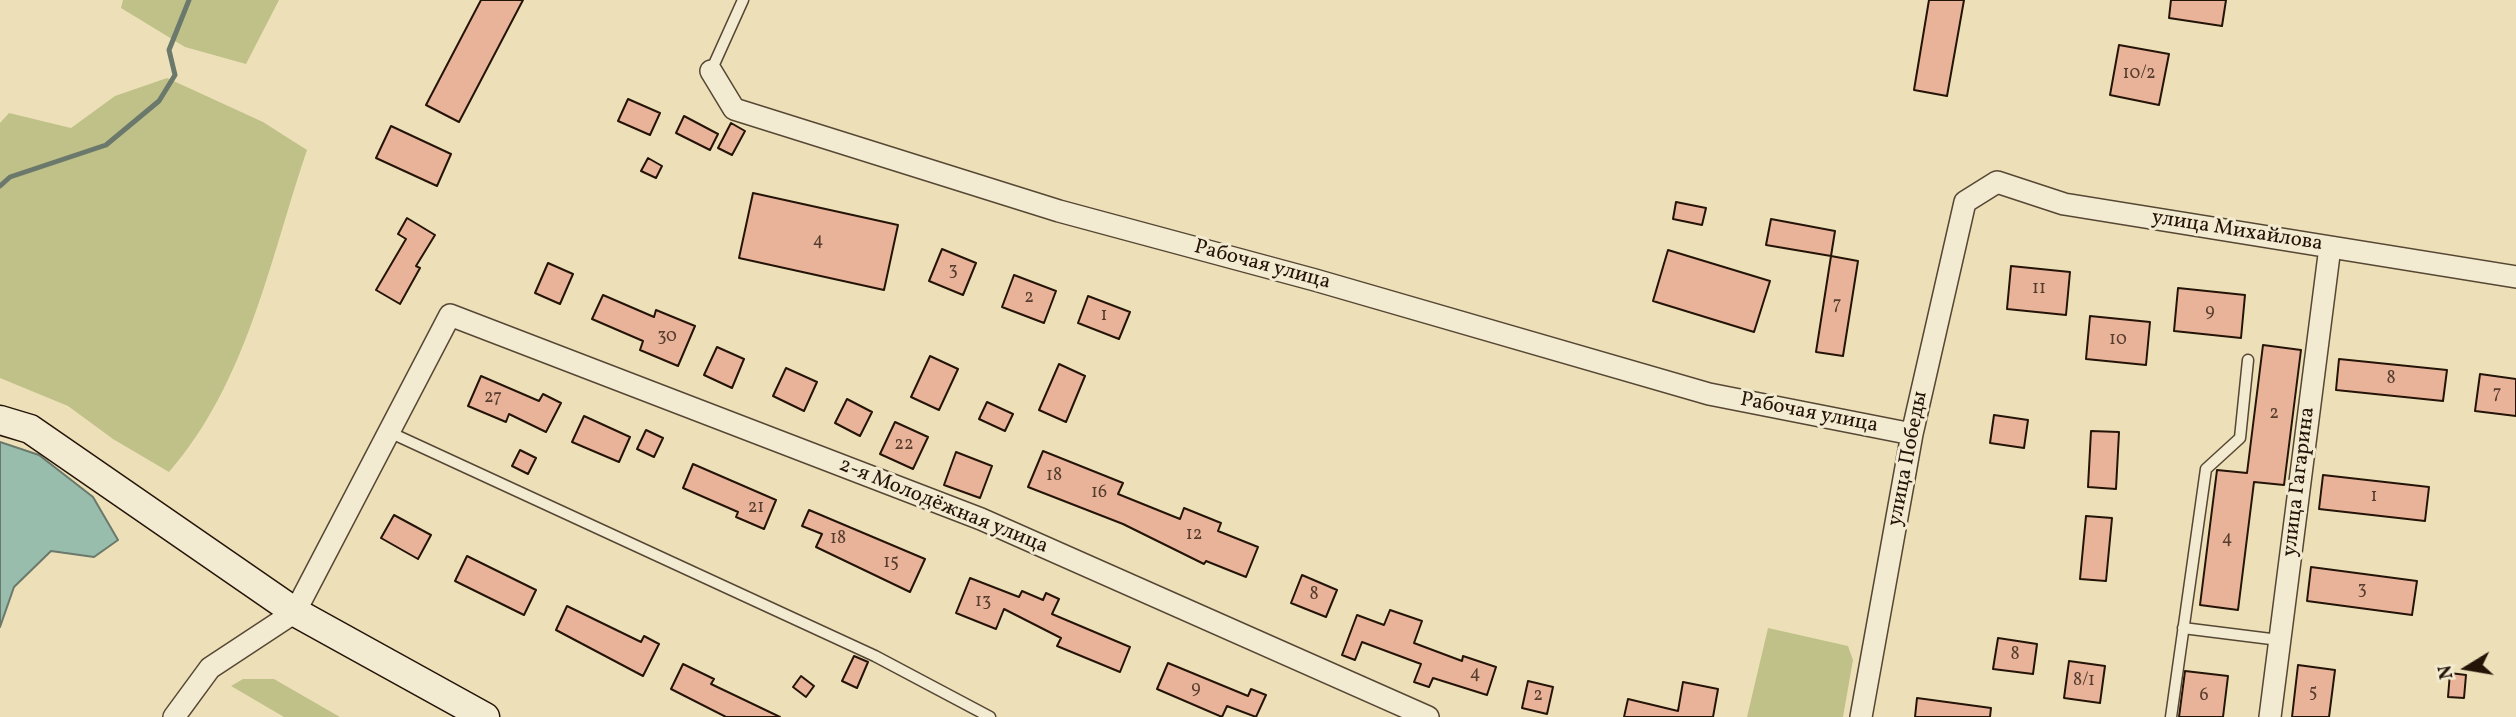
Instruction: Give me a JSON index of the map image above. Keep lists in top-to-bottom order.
{
  "streets": {
    "street": [
      "улица Михайлова",
      "Рабочая улица",
      "улица Победы",
      "улица Гагарина",
      "2-я Молодёжная улица"
    ]
  },
  "crossings": [
    ["улица Михайлова", "улица Победы"],
    ["улица Михайлова", "улица Гагарина"],
    ["Рабочая улица", "улица Победы"]
  ],
  "house_numbers": [
    "10/2",
    "4",
    "3",
    "11",
    "2",
    "7",
    "9",
    "1",
    "30",
    "10",
    "8",
    "7",
    "27",
    "2",
    "22",
    "18",
    "16",
    "1",
    "21",
    "12",
    "18",
    "4",
    "15",
    "3",
    "8",
    "13",
    "8",
    "4",
    "8/1",
    "9",
    "5",
    "2",
    "6"
  ],
  "north": "left"
}
